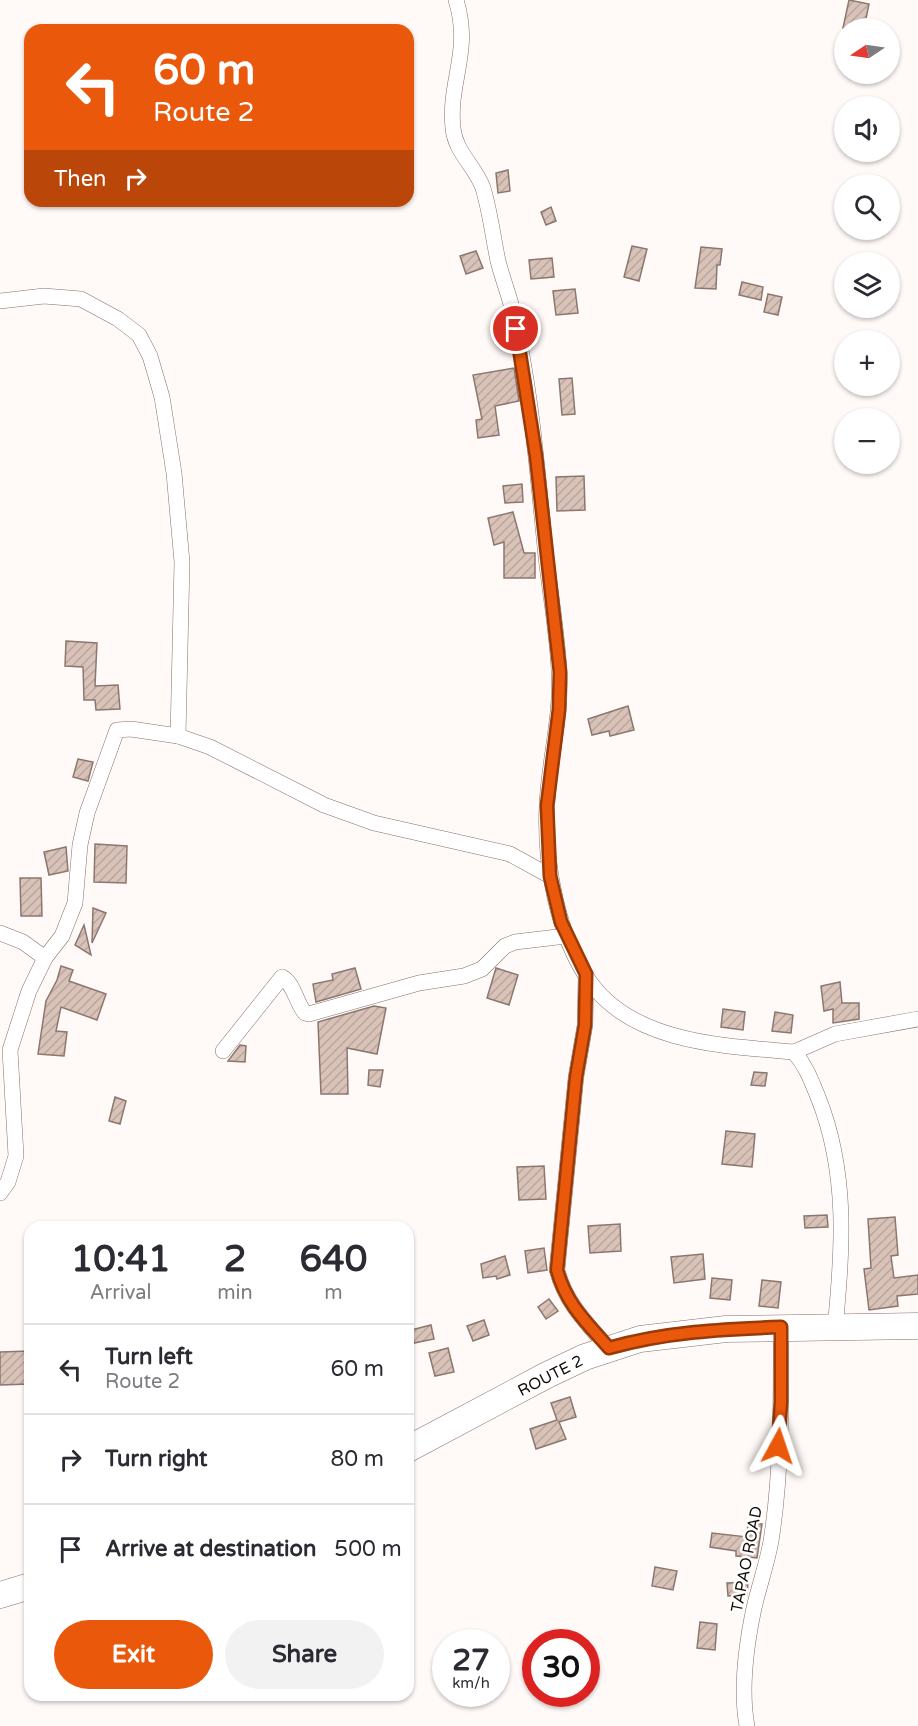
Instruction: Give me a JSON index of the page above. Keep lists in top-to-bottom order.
{
  "streets": {
    "highway": ["ROUTE 2"],
    "street": ["TAPAO ROAD"]
  },
  "crossings": [
    ["ROUTE 2", "TAPAO ROAD"]
  ],
  "north": "left",
  "page": {
    "map_buttons": ["+", "−"],
    "turn": ["60 m", "Route 2"],
    "then": "Then",
    "eta": [
      "10:41",
      "Arrival",
      "2",
      "min",
      "640",
      "m"
    ],
    "list": [
      {
        "name": "Turn left",
        "note": "Route 2",
        "value": "60 m"
      },
      {
        "name": "Turn right",
        "value": "80 m"
      },
      {
        "name": "Arrive at destination",
        "value": "500 m"
      }
    ],
    "buttons": ["Exit", "Share"],
    "speed": "27 km/h",
    "limit": "30"
  }
}
